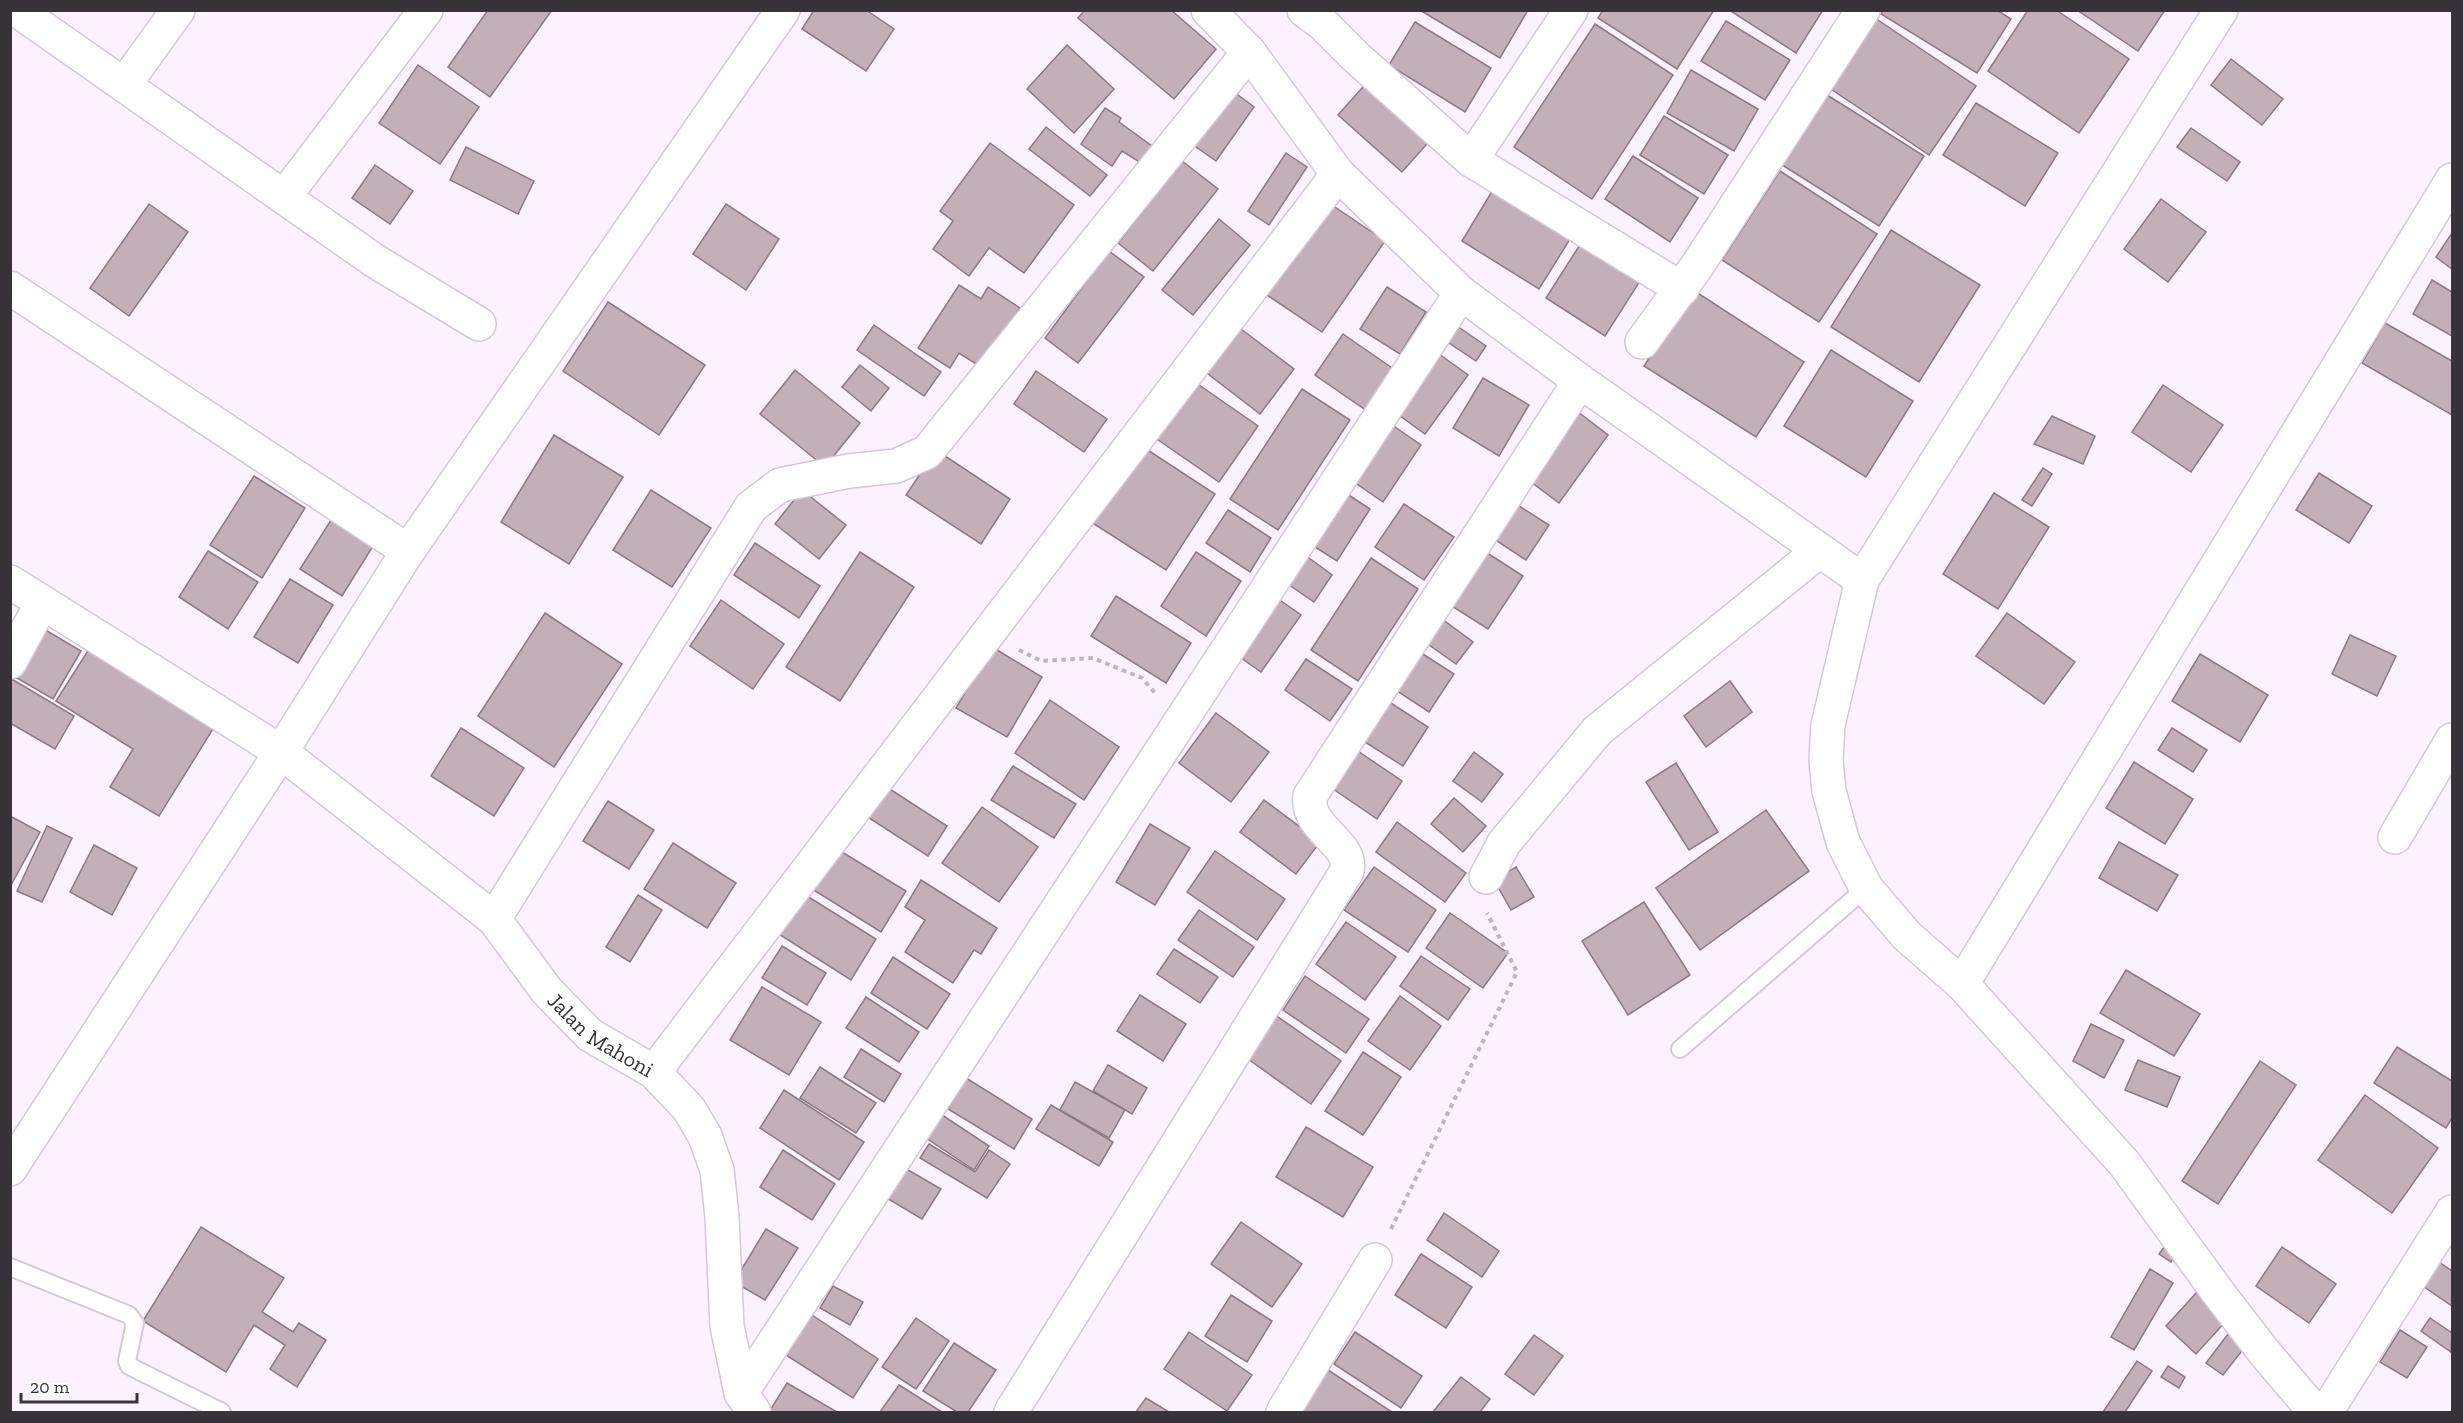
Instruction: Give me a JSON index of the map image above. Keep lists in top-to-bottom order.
{
  "streets": {
    "street": ["Jalan Mahoni"]
  },
  "scale_bar": "20 m"
}
